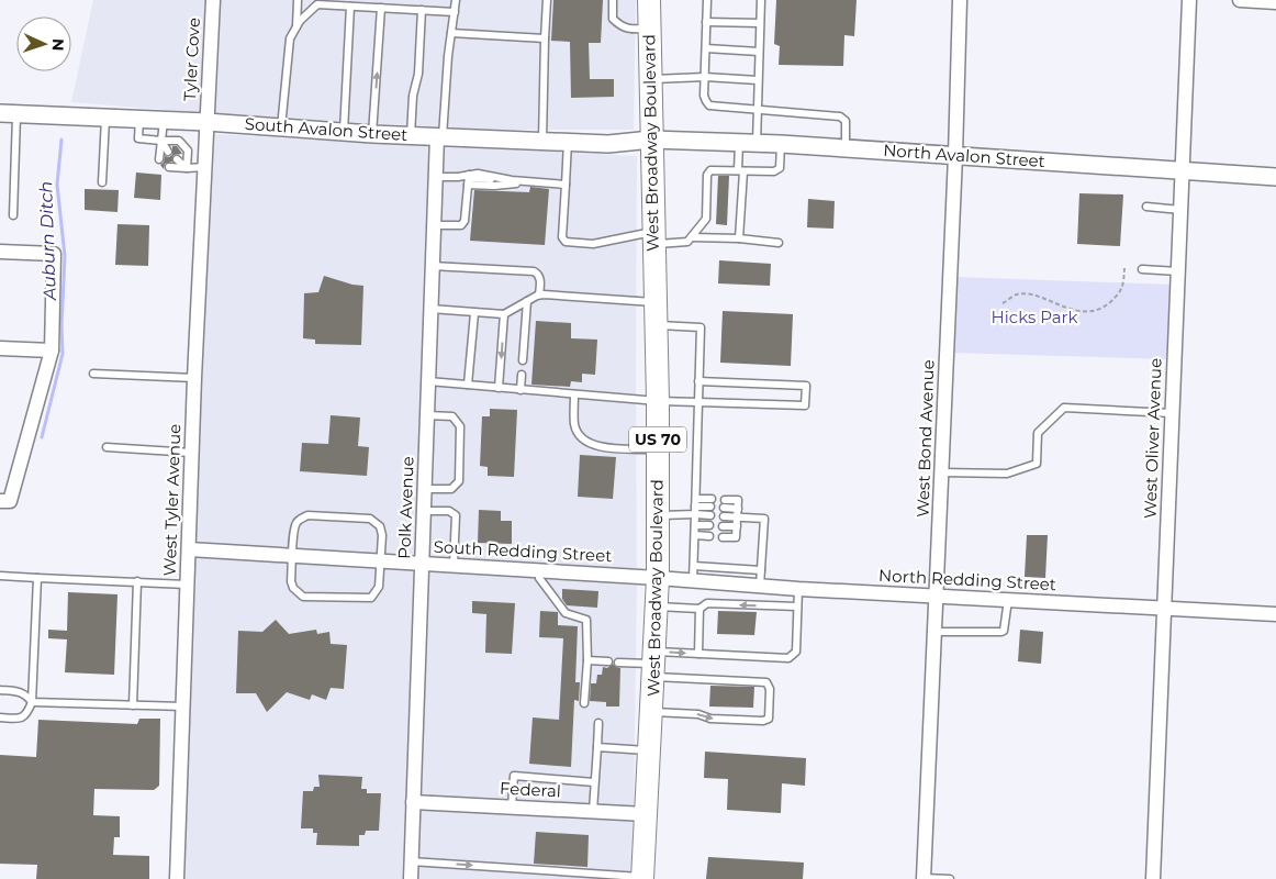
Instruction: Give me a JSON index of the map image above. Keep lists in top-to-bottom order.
{
  "streets": {
    "main road": ["West Broadway Boulevard", "US 70"],
    "street": [
      "Tyler Cove",
      "South Avalon Street",
      "North Avalon Street",
      "West Bond Avenue",
      "West Oliver Avenue",
      "West Tyler Avenue",
      "Polk Avenue",
      "South Redding Street",
      "North Redding Street",
      "Federal"
    ]
  },
  "crossings": [
    ["Tyler Cove", "South Avalon Street"],
    ["Tyler Cove", "West Tyler Avenue"],
    ["South Avalon Street", "West Broadway Boulevard"],
    ["South Avalon Street", "North Avalon Street"],
    ["South Avalon Street", "West Tyler Avenue"],
    ["South Avalon Street", "Polk Avenue"],
    ["West Broadway Boulevard", "North Avalon Street"],
    ["West Broadway Boulevard", "South Redding Street"],
    ["West Broadway Boulevard", "North Redding Street"],
    ["West Broadway Boulevard", "Federal"],
    ["North Avalon Street", "West Bond Avenue"],
    ["North Avalon Street", "West Oliver Avenue"],
    ["West Bond Avenue", "North Redding Street"],
    ["West Oliver Avenue", "North Redding Street"],
    ["West Tyler Avenue", "South Redding Street"],
    ["Polk Avenue", "South Redding Street"],
    ["Polk Avenue", "Federal"],
    ["South Redding Street", "North Redding Street"]
  ],
  "water": ["Auburn Ditch"],
  "parks": ["Hicks Park"],
  "north": "right"
}
